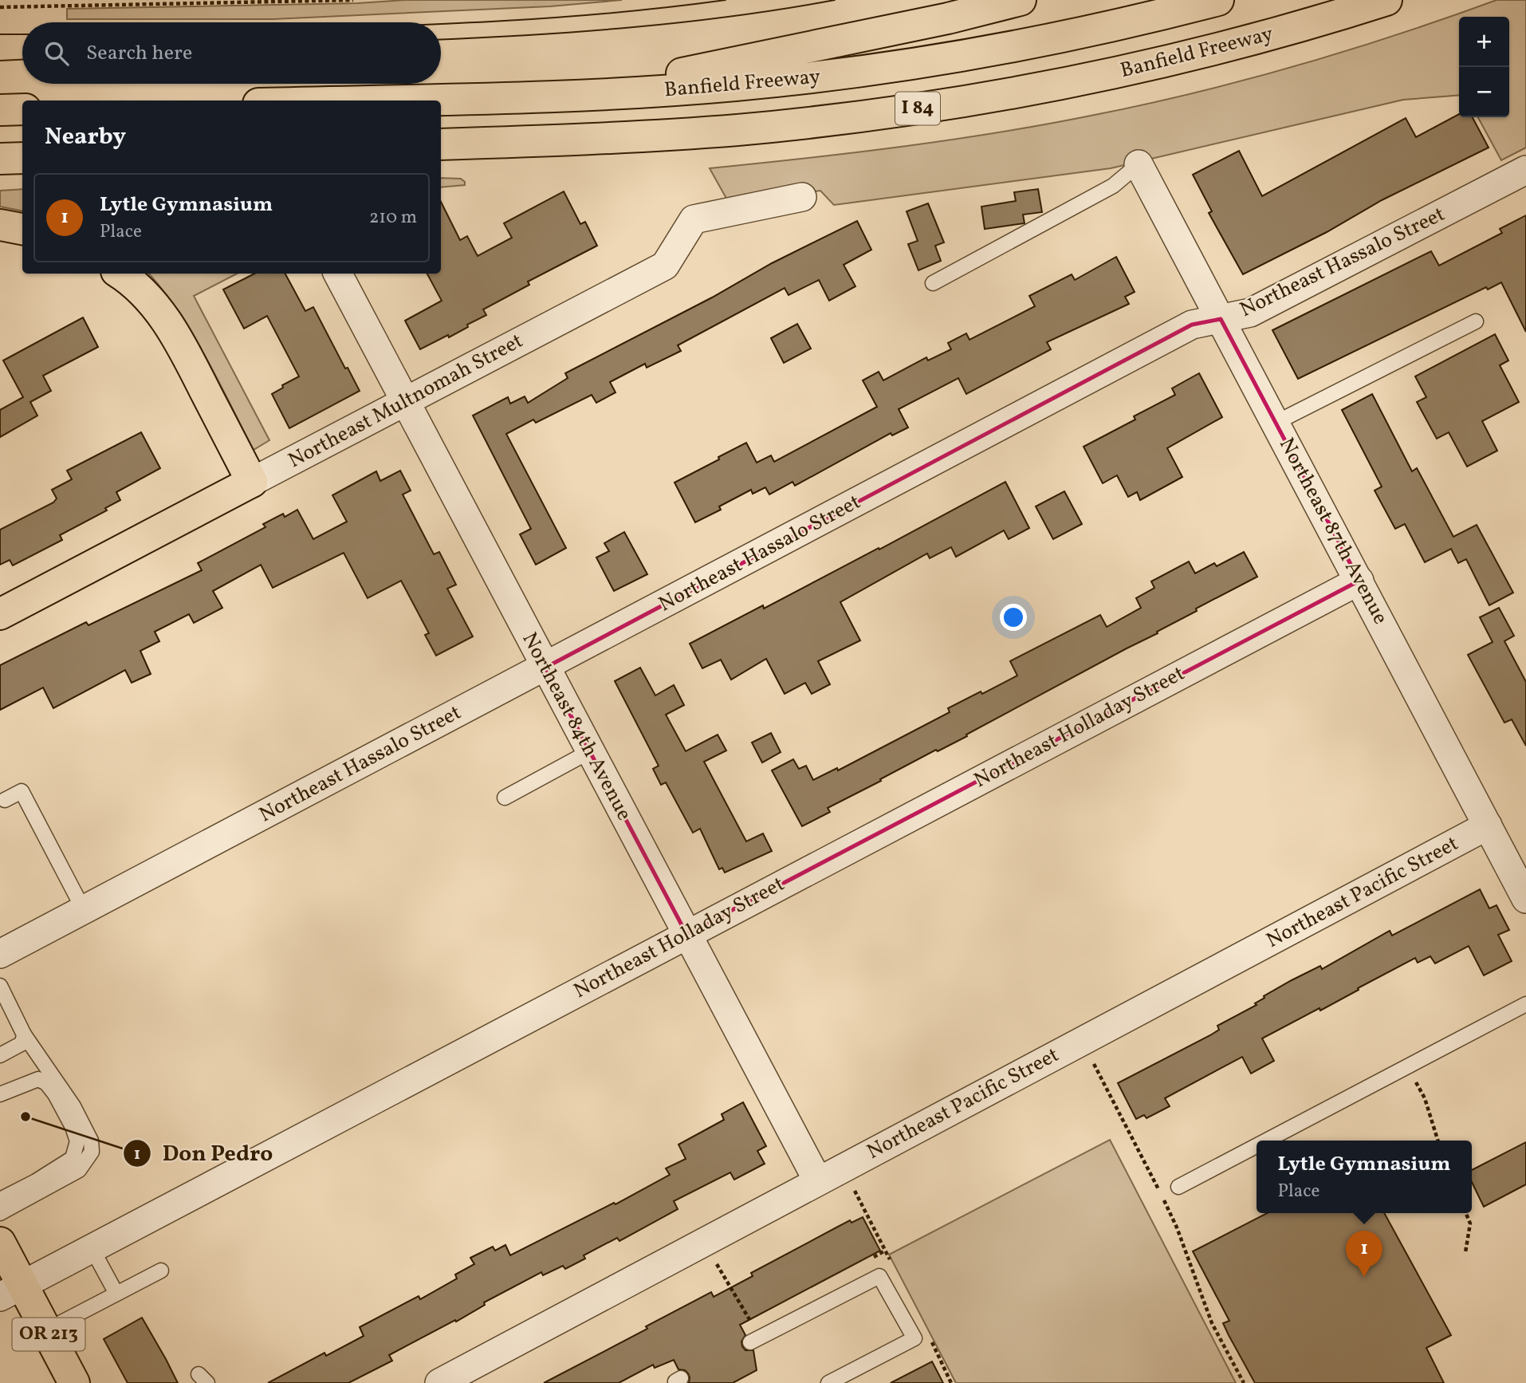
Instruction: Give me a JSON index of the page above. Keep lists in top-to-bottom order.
{
  "streets": {
    "main road": [
      "Banfield Freeway",
      "I 84",
      "Northeast Multnomah Street",
      "OR 213"
    ],
    "street": [
      "Northeast Hassalo Street",
      "Northeast 87th Avenue",
      "Northeast 84th Avenue",
      "Northeast Holladay Street",
      "Northeast Pacific Street"
    ]
  },
  "crossings": [
    ["Northeast Hassalo Street", "Northeast 87th Avenue"],
    ["Northeast Hassalo Street", "Northeast 84th Avenue"],
    ["Northeast Multnomah Street", "Northeast 84th Avenue"],
    ["Northeast 87th Avenue", "Northeast Holladay Street"],
    ["Northeast 87th Avenue", "Northeast Pacific Street"],
    ["Northeast 84th Avenue", "Northeast Holladay Street"],
    ["Northeast 84th Avenue", "Northeast Pacific Street"],
    ["Northeast Holladay Street", "OR 213"]
  ],
  "places": ["Don Pedro"],
  "page": {
    "map_buttons": ["+", "−"],
    "search": "Search here",
    "heading": "Nearby",
    "list": [
      {
        "mark": "1",
        "name": "Lytle Gymnasium",
        "note": "Place",
        "value": "210 m"
      }
    ],
    "popup": ["Lytle Gymnasium", "Place"],
    "pins": "1"
  }
}
